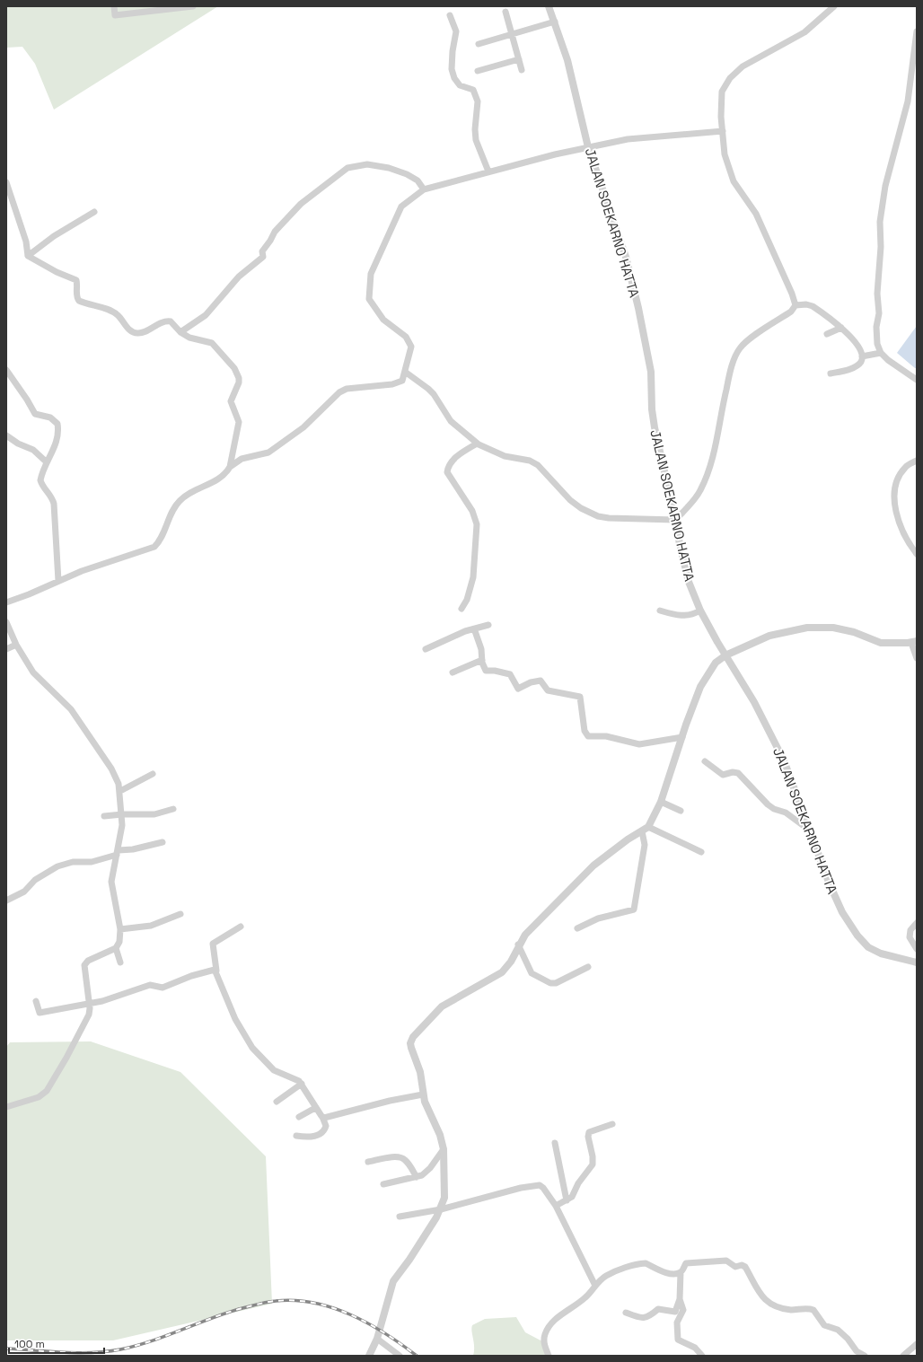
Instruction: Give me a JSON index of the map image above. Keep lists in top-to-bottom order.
{
  "streets": {
    "street": ["JALAN SOEKARNO HATTA"]
  },
  "scale_bar": "100 m"
}
